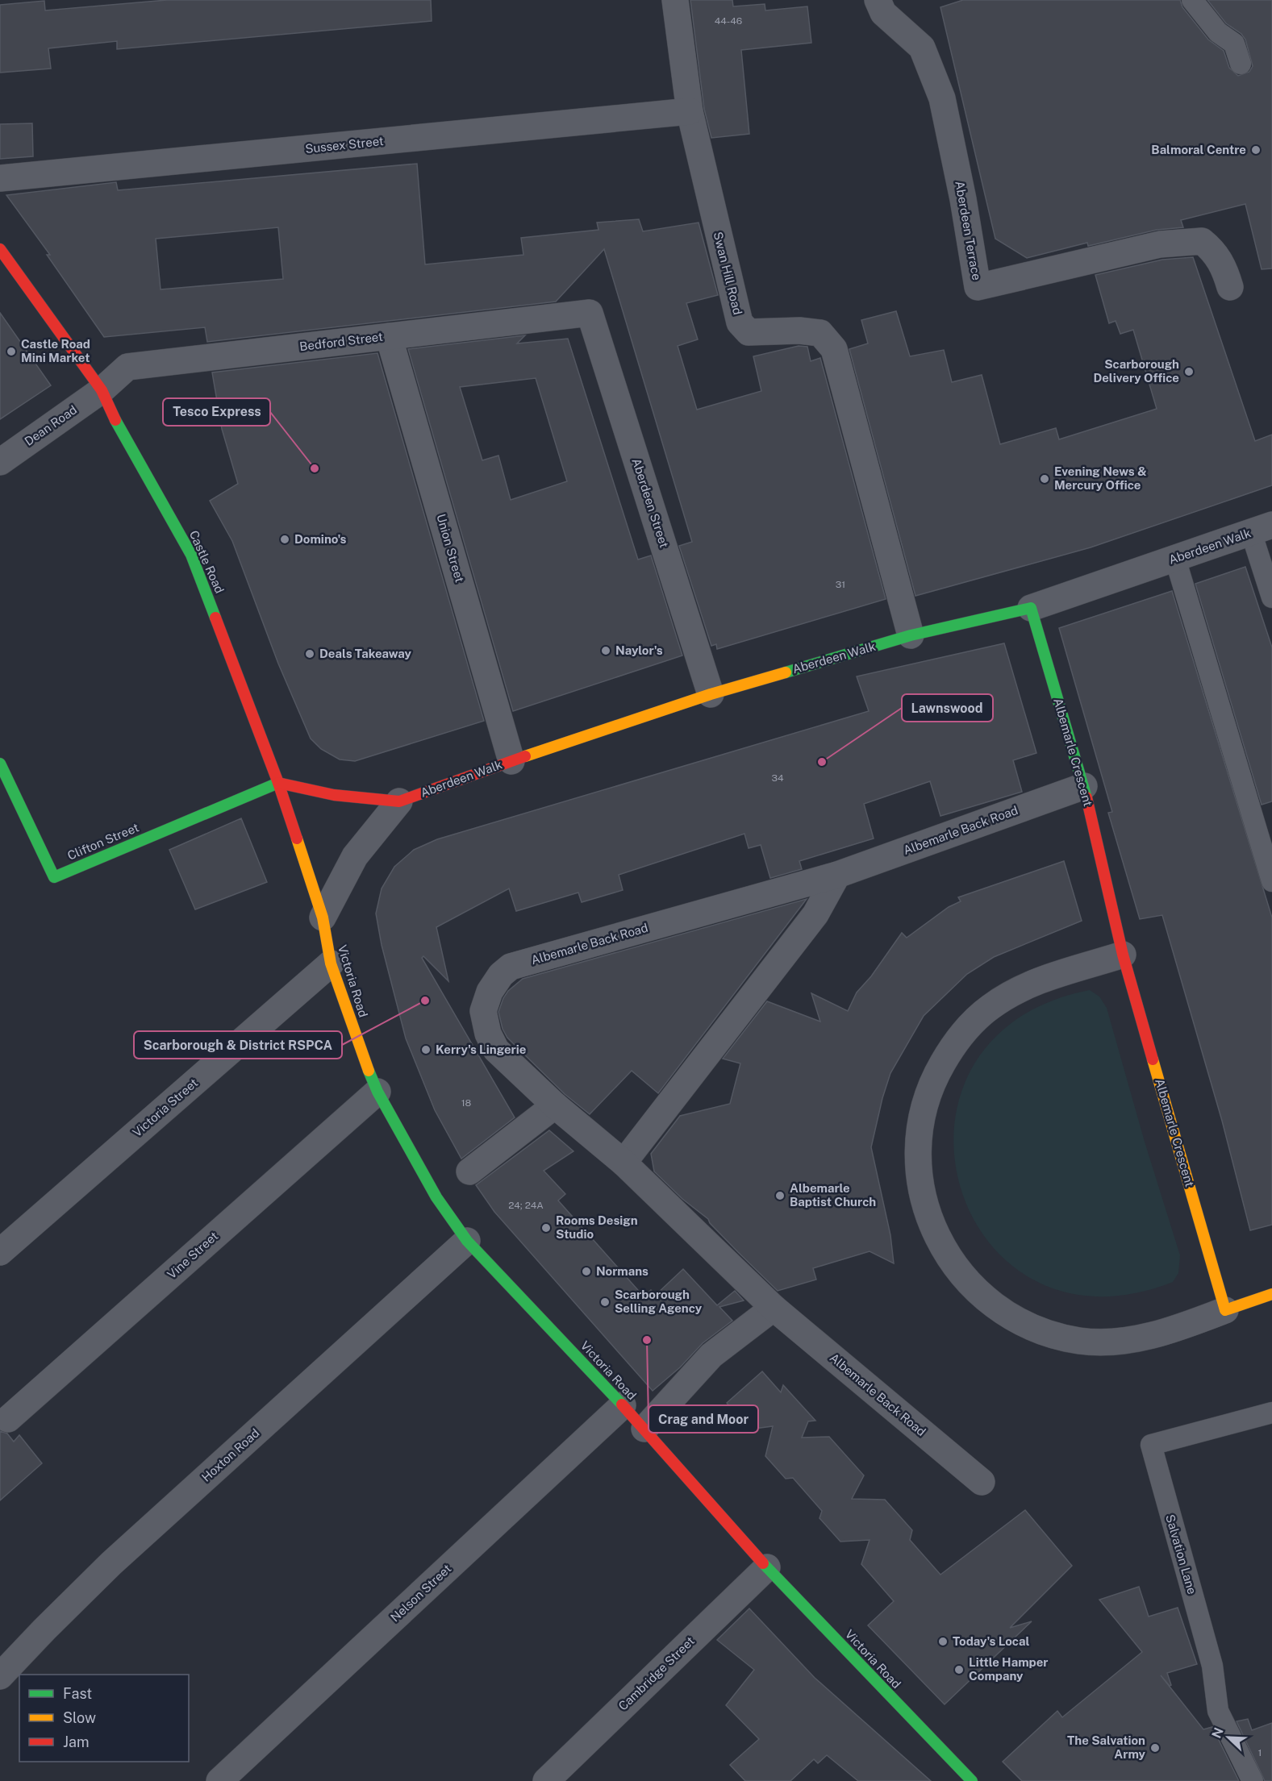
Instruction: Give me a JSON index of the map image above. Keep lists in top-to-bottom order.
{
  "streets": {
    "street": [
      "Sussex Street",
      "Aberdeen Terrace",
      "Swan Hill Road",
      "Bedford Street",
      "Dean Road",
      "Aberdeen Street",
      "Aberdeen Walk",
      "Union Street",
      "Castle Road",
      "Albemarle Crescent",
      "Albemarle Back Road",
      "Clifton Street",
      "Victoria Road",
      "Victoria Street",
      "Vine Street",
      "Hoxton Road",
      "Nelson Street",
      "Cambridge Street"
    ],
    "lane": ["Salvation Lane"]
  },
  "crossings": [
    ["Sussex Street", "Swan Hill Road"],
    ["Swan Hill Road", "Aberdeen Walk"],
    ["Bedford Street", "Dean Road"],
    ["Bedford Street", "Aberdeen Street"],
    ["Bedford Street", "Union Street"],
    ["Bedford Street", "Castle Road"],
    ["Dean Road", "Castle Road"],
    ["Aberdeen Street", "Aberdeen Walk"],
    ["Aberdeen Walk", "Union Street"],
    ["Aberdeen Walk", "Castle Road"],
    ["Aberdeen Walk", "Albemarle Crescent"],
    ["Aberdeen Walk", "Clifton Street"],
    ["Castle Road", "Clifton Street"],
    ["Castle Road", "Victoria Road"],
    ["Albemarle Crescent", "Albemarle Back Road"],
    ["Victoria Road", "Victoria Street"],
    ["Victoria Road", "Vine Street"],
    ["Victoria Road", "Hoxton Road"],
    ["Victoria Road", "Nelson Street"],
    ["Victoria Road", "Cambridge Street"]
  ],
  "places": [
    "Balmoral Centre",
    "Castle Road Mini Market",
    "Scarborough Delivery Office",
    "Tesco Express",
    "Evening News & Mercury Office",
    "Domino's",
    "Naylor's",
    "Deals Takeaway",
    "Lawnswood",
    "Scarborough & District RSPCA",
    "Kerry's Lingerie",
    "Albemarle Baptist Church",
    "Rooms Design Studio",
    "Normans",
    "Scarborough Selling Agency",
    "Crag and Moor",
    "Today's Local",
    "Little Hamper Company",
    "The Salvation Army"
  ],
  "house_numbers": [
    "44-46",
    "31",
    "34",
    "18",
    "24; 24A",
    "1"
  ],
  "legend": ["Fast", "Slow", "Jam"],
  "north": "top left"
}
